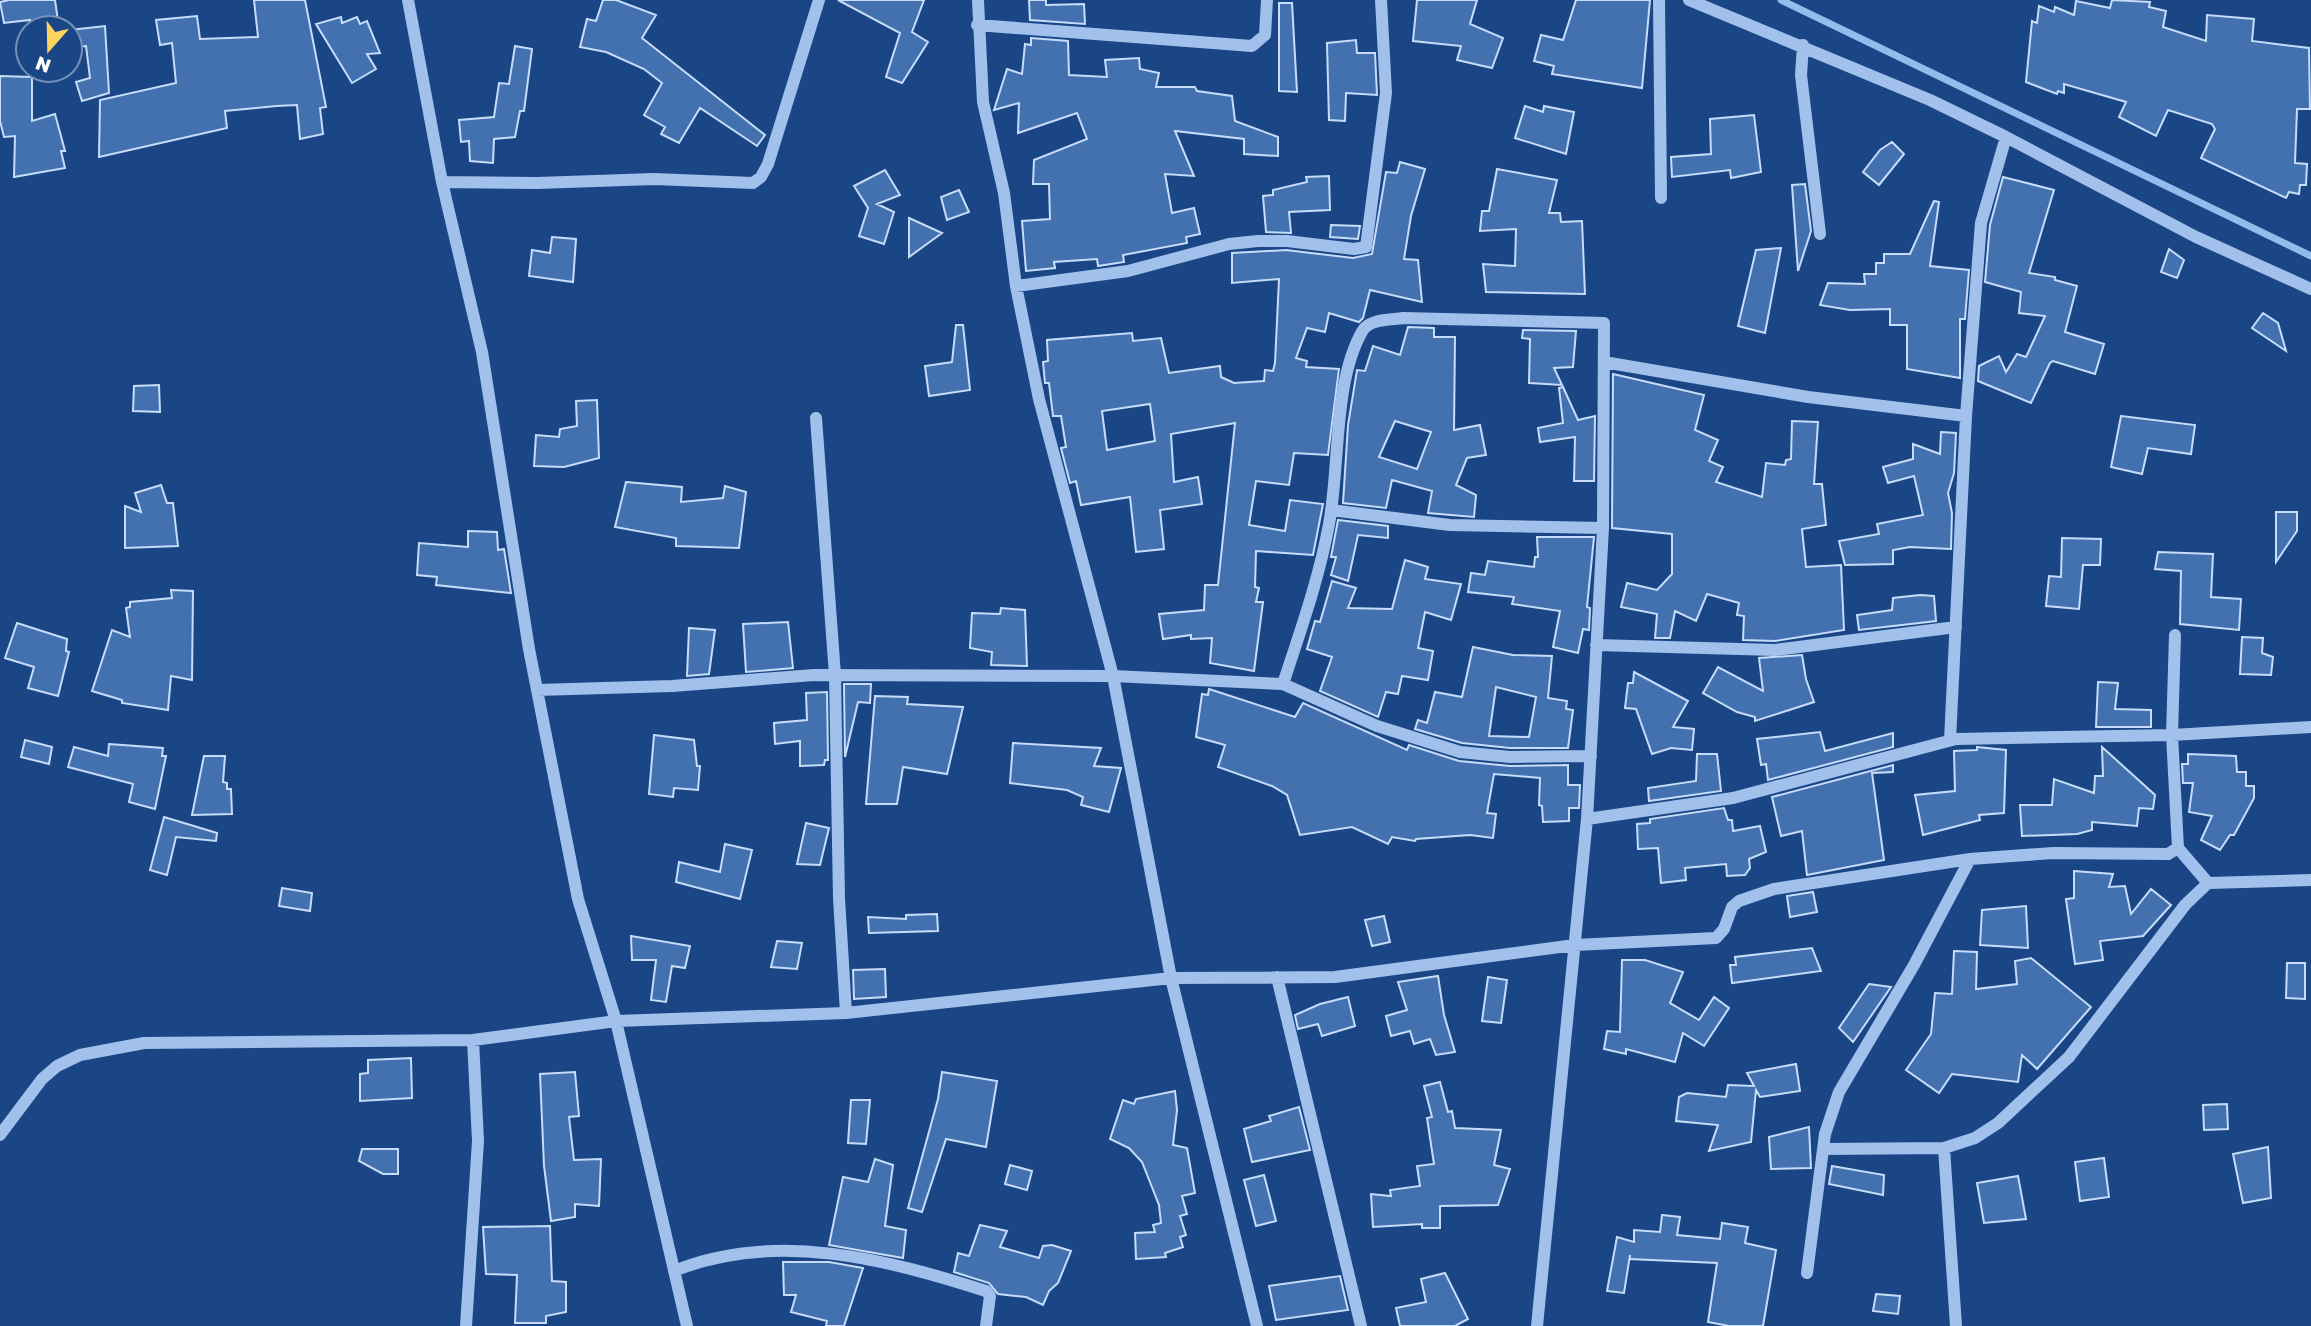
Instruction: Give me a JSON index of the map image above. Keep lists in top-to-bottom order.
{
  "north": "bottom"
}
